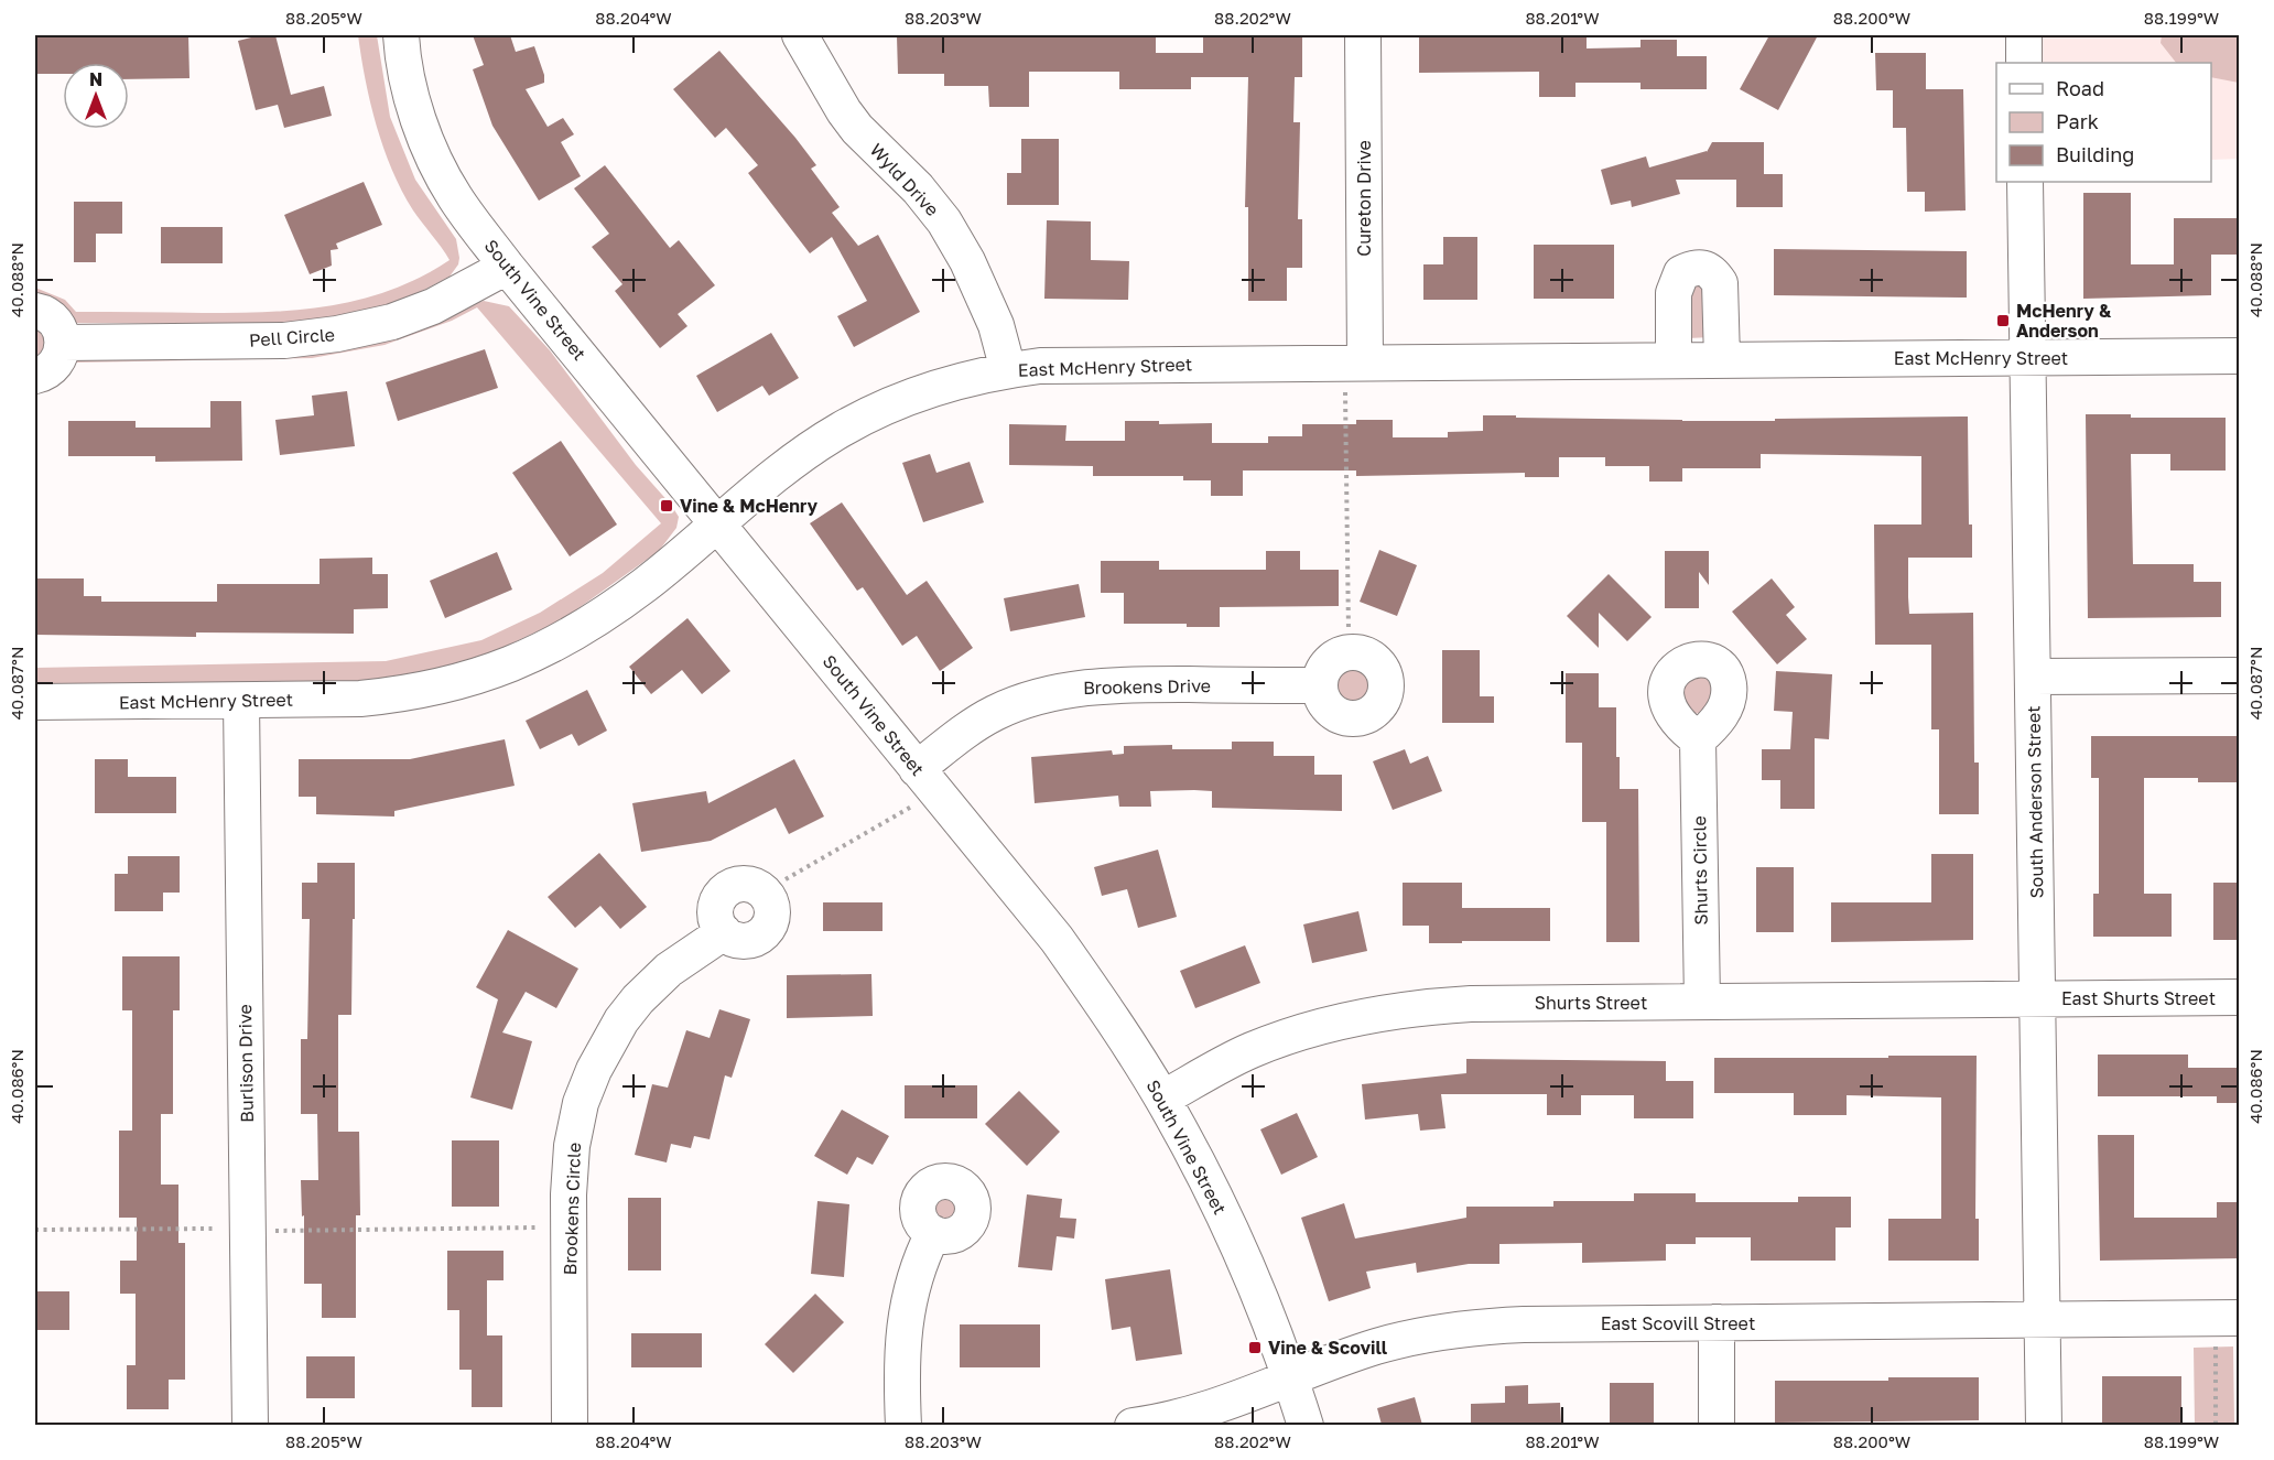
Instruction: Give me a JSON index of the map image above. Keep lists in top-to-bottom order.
{
  "streets": {
    "street": [
      "Wyld Drive",
      "Cureton Drive",
      "South Vine Street",
      "Pell Circle",
      "East McHenry Street",
      "Brookens Drive",
      "South Anderson Street",
      "Shurts Circle",
      "East Shurts Street",
      "Shurts Street",
      "Burlison Drive",
      "Brookens Circle",
      "East Scovill Street"
    ]
  },
  "crossings": [
    ["Wyld Drive", "East McHenry Street"],
    ["Cureton Drive", "East McHenry Street"],
    ["South Vine Street", "Pell Circle"],
    ["South Vine Street", "East McHenry Street"],
    ["South Vine Street", "Brookens Drive"],
    ["South Vine Street", "Shurts Street"],
    ["South Vine Street", "East Scovill Street"],
    ["East McHenry Street", "South Anderson Street"],
    ["East McHenry Street", "Burlison Drive"],
    ["South Anderson Street", "East Shurts Street"],
    ["South Anderson Street", "Shurts Street"],
    ["South Anderson Street", "East Scovill Street"],
    ["Shurts Circle", "Shurts Street"],
    ["East Shurts Street", "Shurts Street"]
  ],
  "places": {
    "transit": ["McHenry & Anderson", "Vine & McHenry", "Vine & Scovill"]
  },
  "legend": ["Road", "Park", "Building"],
  "north": "top",
  "coordinates": [
    "88.205°W",
    "88.204°W",
    "88.203°W",
    "88.202°W",
    "88.201°W",
    "88.200°W",
    "88.199°W",
    "40.088°N",
    "40.087°N",
    "40.086°N"
  ]
}
